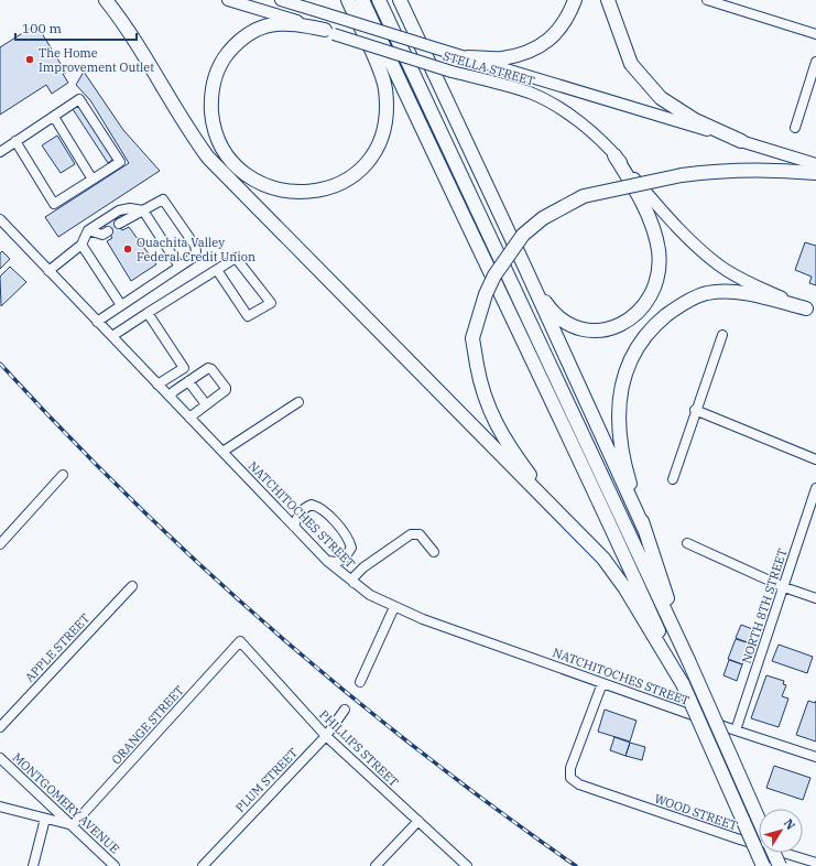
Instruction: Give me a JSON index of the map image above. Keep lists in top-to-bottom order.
{
  "streets": {
    "main road": ["STELLA STREET"],
    "street": [
      "NATCHITOCHES STREET",
      "NORTH 8TH STREET",
      "APPLE STREET",
      "ORANGE STREET",
      "PHILLIPS STREET",
      "PLUM STREET",
      "MONTGOMERY AVENUE",
      "WOOD STREET"
    ]
  },
  "crossings": [
    ["NATCHITOCHES STREET", "NORTH 8TH STREET"],
    ["NATCHITOCHES STREET", "WOOD STREET"],
    ["ORANGE STREET", "PHILLIPS STREET"],
    ["ORANGE STREET", "MONTGOMERY AVENUE"],
    ["PHILLIPS STREET", "PLUM STREET"]
  ],
  "places": ["The Home Improvement Outlet", "Ouachita Valley Federal Credit Union"],
  "scale_bar": "100 m",
  "north": "top right"
}
